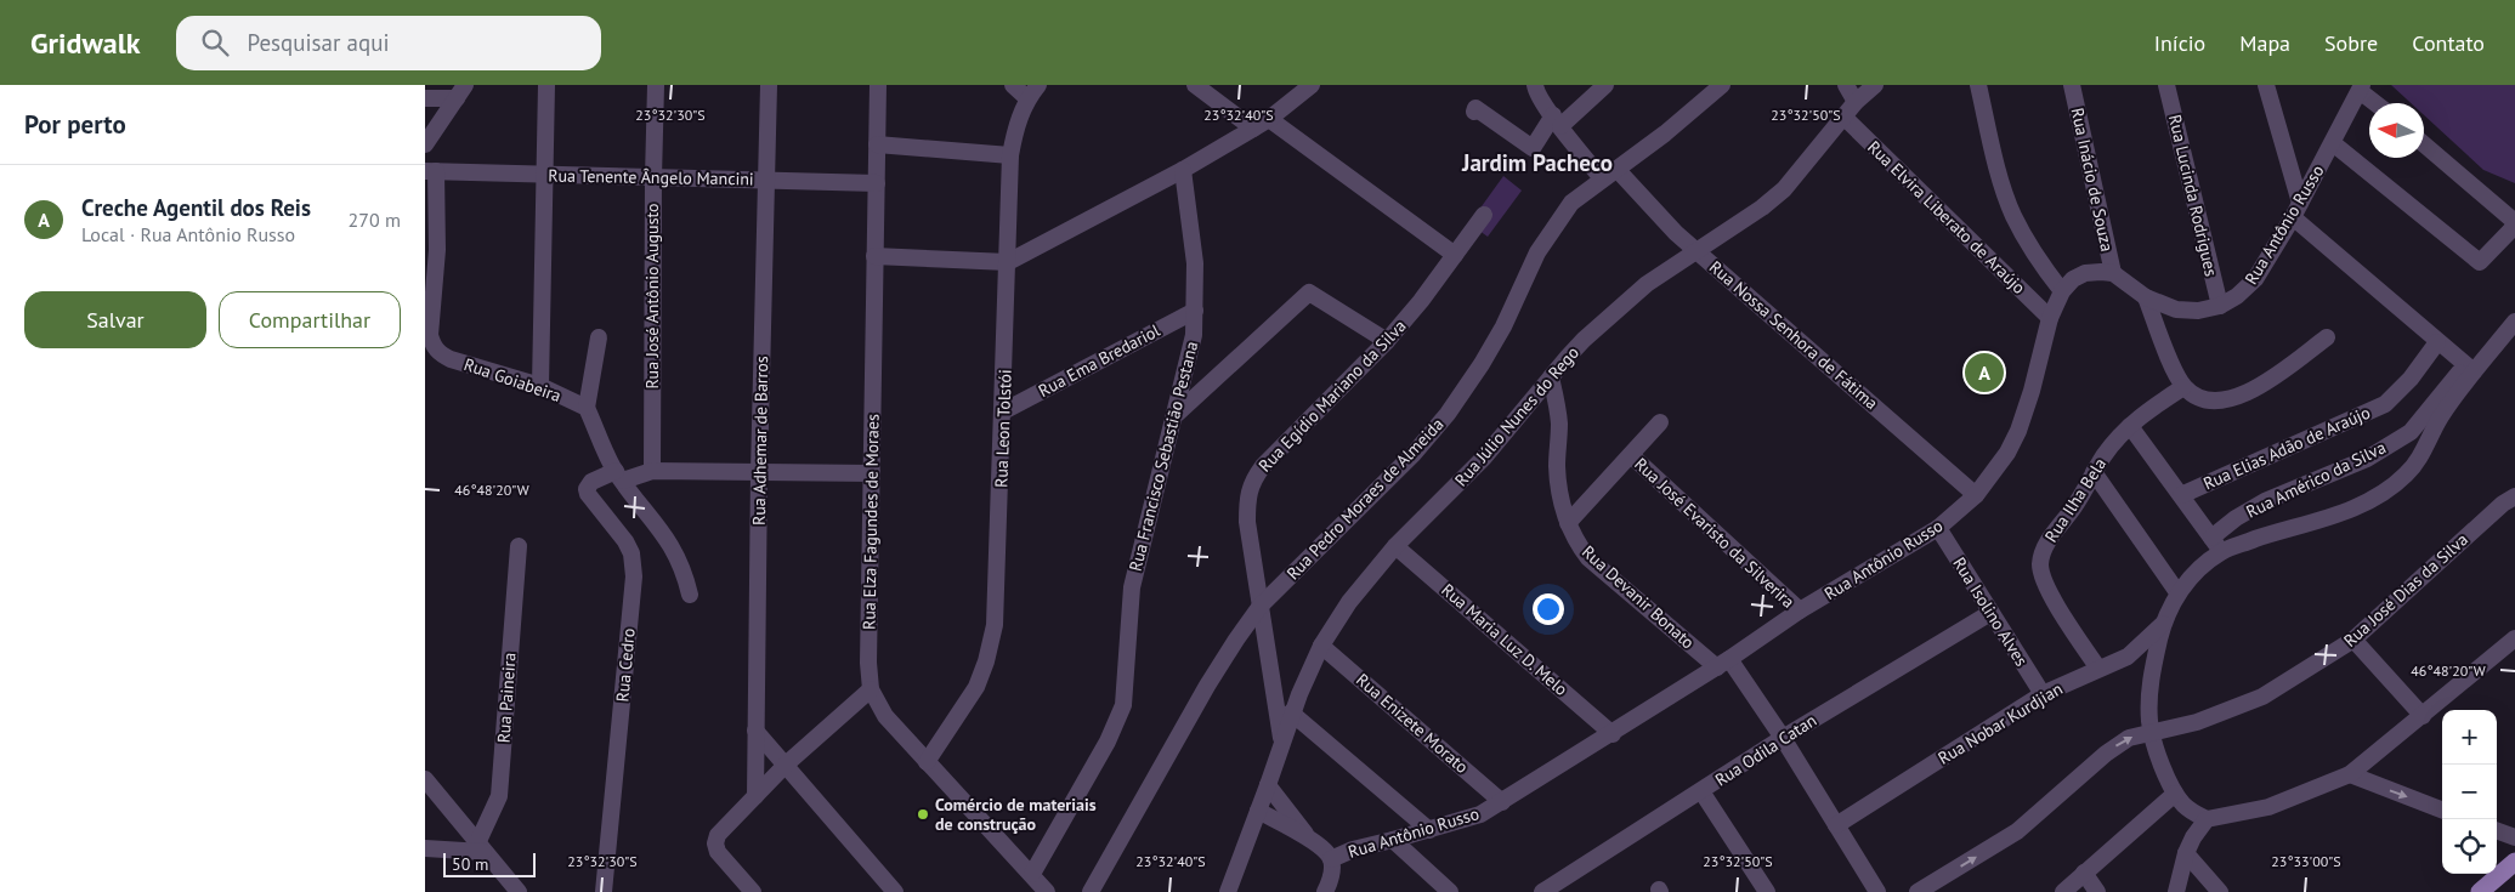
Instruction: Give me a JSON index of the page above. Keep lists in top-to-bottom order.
{
  "streets": {
    "street": [
      "Rua Tenente Ângelo Mancini",
      "Rua Inácio de Souza",
      "Rua Lucinda Rodrigues",
      "Rua Elvira Liberato de Araújo",
      "Rua Antônio Russo",
      "Rua José Antônio Augusto",
      "Rua Nossa Senhora de Fátima",
      "Rua Ema Bredariol",
      "Rua Goiabeira",
      "Rua Egídio Mariano da Silva",
      "Rua Júlio Nunes do Rego",
      "Rua Leon Tolstói",
      "Rua Adhemar de Barros",
      "Rua Elias Adão de Araújo",
      "Rua Francisco Sebastião Pestana",
      "Rua Américo da Silva",
      "Rua Pedro Moraes de Almeida",
      "Rua Ilha Bela",
      "Rua Elza Fagundes de Moraes",
      "Rua José Evaristo da Silverira",
      "Rua José Dias da Silva",
      "Rua Devanir Bonato",
      "Rua Isolino Alves",
      "Rua Maria Luz D. Melo",
      "Rua Cedro",
      "Rua Paineira",
      "Rua Enizete Morato",
      "Rua Nobar Kurdjian",
      "Rua Odila Catan"
    ]
  },
  "crossings": [
    ["Rua Tenente Ângelo Mancini", "Rua José Antônio Augusto"],
    ["Rua Tenente Ângelo Mancini", "Rua Goiabeira"],
    ["Rua Tenente Ângelo Mancini", "Rua Adhemar de Barros"],
    ["Rua Tenente Ângelo Mancini", "Rua Elza Fagundes de Moraes"],
    ["Rua Inácio de Souza", "Rua Antônio Russo"],
    ["Rua Lucinda Rodrigues", "Rua Antônio Russo"],
    ["Rua Elvira Liberato de Araújo", "Rua Antônio Russo"],
    ["Rua Elvira Liberato de Araújo", "Rua Júlio Nunes do Rego"],
    ["Rua Antônio Russo", "Rua Nossa Senhora de Fátima"],
    ["Rua Antônio Russo", "Rua José Evaristo da Silverira"],
    ["Rua Antônio Russo", "Rua Devanir Bonato"],
    ["Rua Antônio Russo", "Rua Isolino Alves"],
    ["Rua Antônio Russo", "Rua Maria Luz D. Melo"],
    ["Rua Antônio Russo", "Rua Enizete Morato"],
    ["Rua Nossa Senhora de Fátima", "Rua Júlio Nunes do Rego"],
    ["Rua Nossa Senhora de Fátima", "Rua Pedro Moraes de Almeida"],
    ["Rua Ema Bredariol", "Rua Leon Tolstói"],
    ["Rua Ema Bredariol", "Rua Francisco Sebastião Pestana"],
    ["Rua Egídio Mariano da Silva", "Rua Júlio Nunes do Rego"],
    ["Rua Egídio Mariano da Silva", "Rua Pedro Moraes de Almeida"],
    ["Rua Júlio Nunes do Rego", "Rua Devanir Bonato"],
    ["Rua Júlio Nunes do Rego", "Rua Maria Luz D. Melo"],
    ["Rua Júlio Nunes do Rego", "Rua Enizete Morato"],
    ["Rua Leon Tolstói", "Rua Elza Fagundes de Moraes"],
    ["Rua Francisco Sebastião Pestana", "Rua Elza Fagundes de Moraes"],
    ["Rua Ilha Bela", "Rua Nobar Kurdjian"],
    ["Rua Devanir Bonato", "Rua Nobar Kurdjian"],
    ["Rua Devanir Bonato", "Rua Odila Catan"],
    ["Rua Isolino Alves", "Rua Nobar Kurdjian"],
    ["Rua Isolino Alves", "Rua Odila Catan"]
  ],
  "districts": ["Jardim Pacheco"],
  "places": ["Comércio de materiais de construção"],
  "scale_bar": "50 m",
  "north": "left",
  "page": {
    "header": "Gridwalk",
    "search": "Pesquisar aqui",
    "nav": [
      "Início",
      "Mapa",
      "Sobre",
      "Contato"
    ],
    "heading": "Por perto",
    "list": [
      {
        "mark": "A",
        "name": "Creche Agentil dos Reis",
        "note": "Local · Rua Antônio Russo",
        "value": "270 m"
      }
    ],
    "buttons": ["Salvar", "Compartilhar"],
    "pins": "A",
    "map_buttons": ["+", "−"],
    "scale": "50 m"
  },
  "coordinates": [
    "23°32'30\"S",
    "23°32'40\"S",
    "23°32'50\"S",
    "46°48'20\"W",
    "23°33'00\"S"
  ]
}
